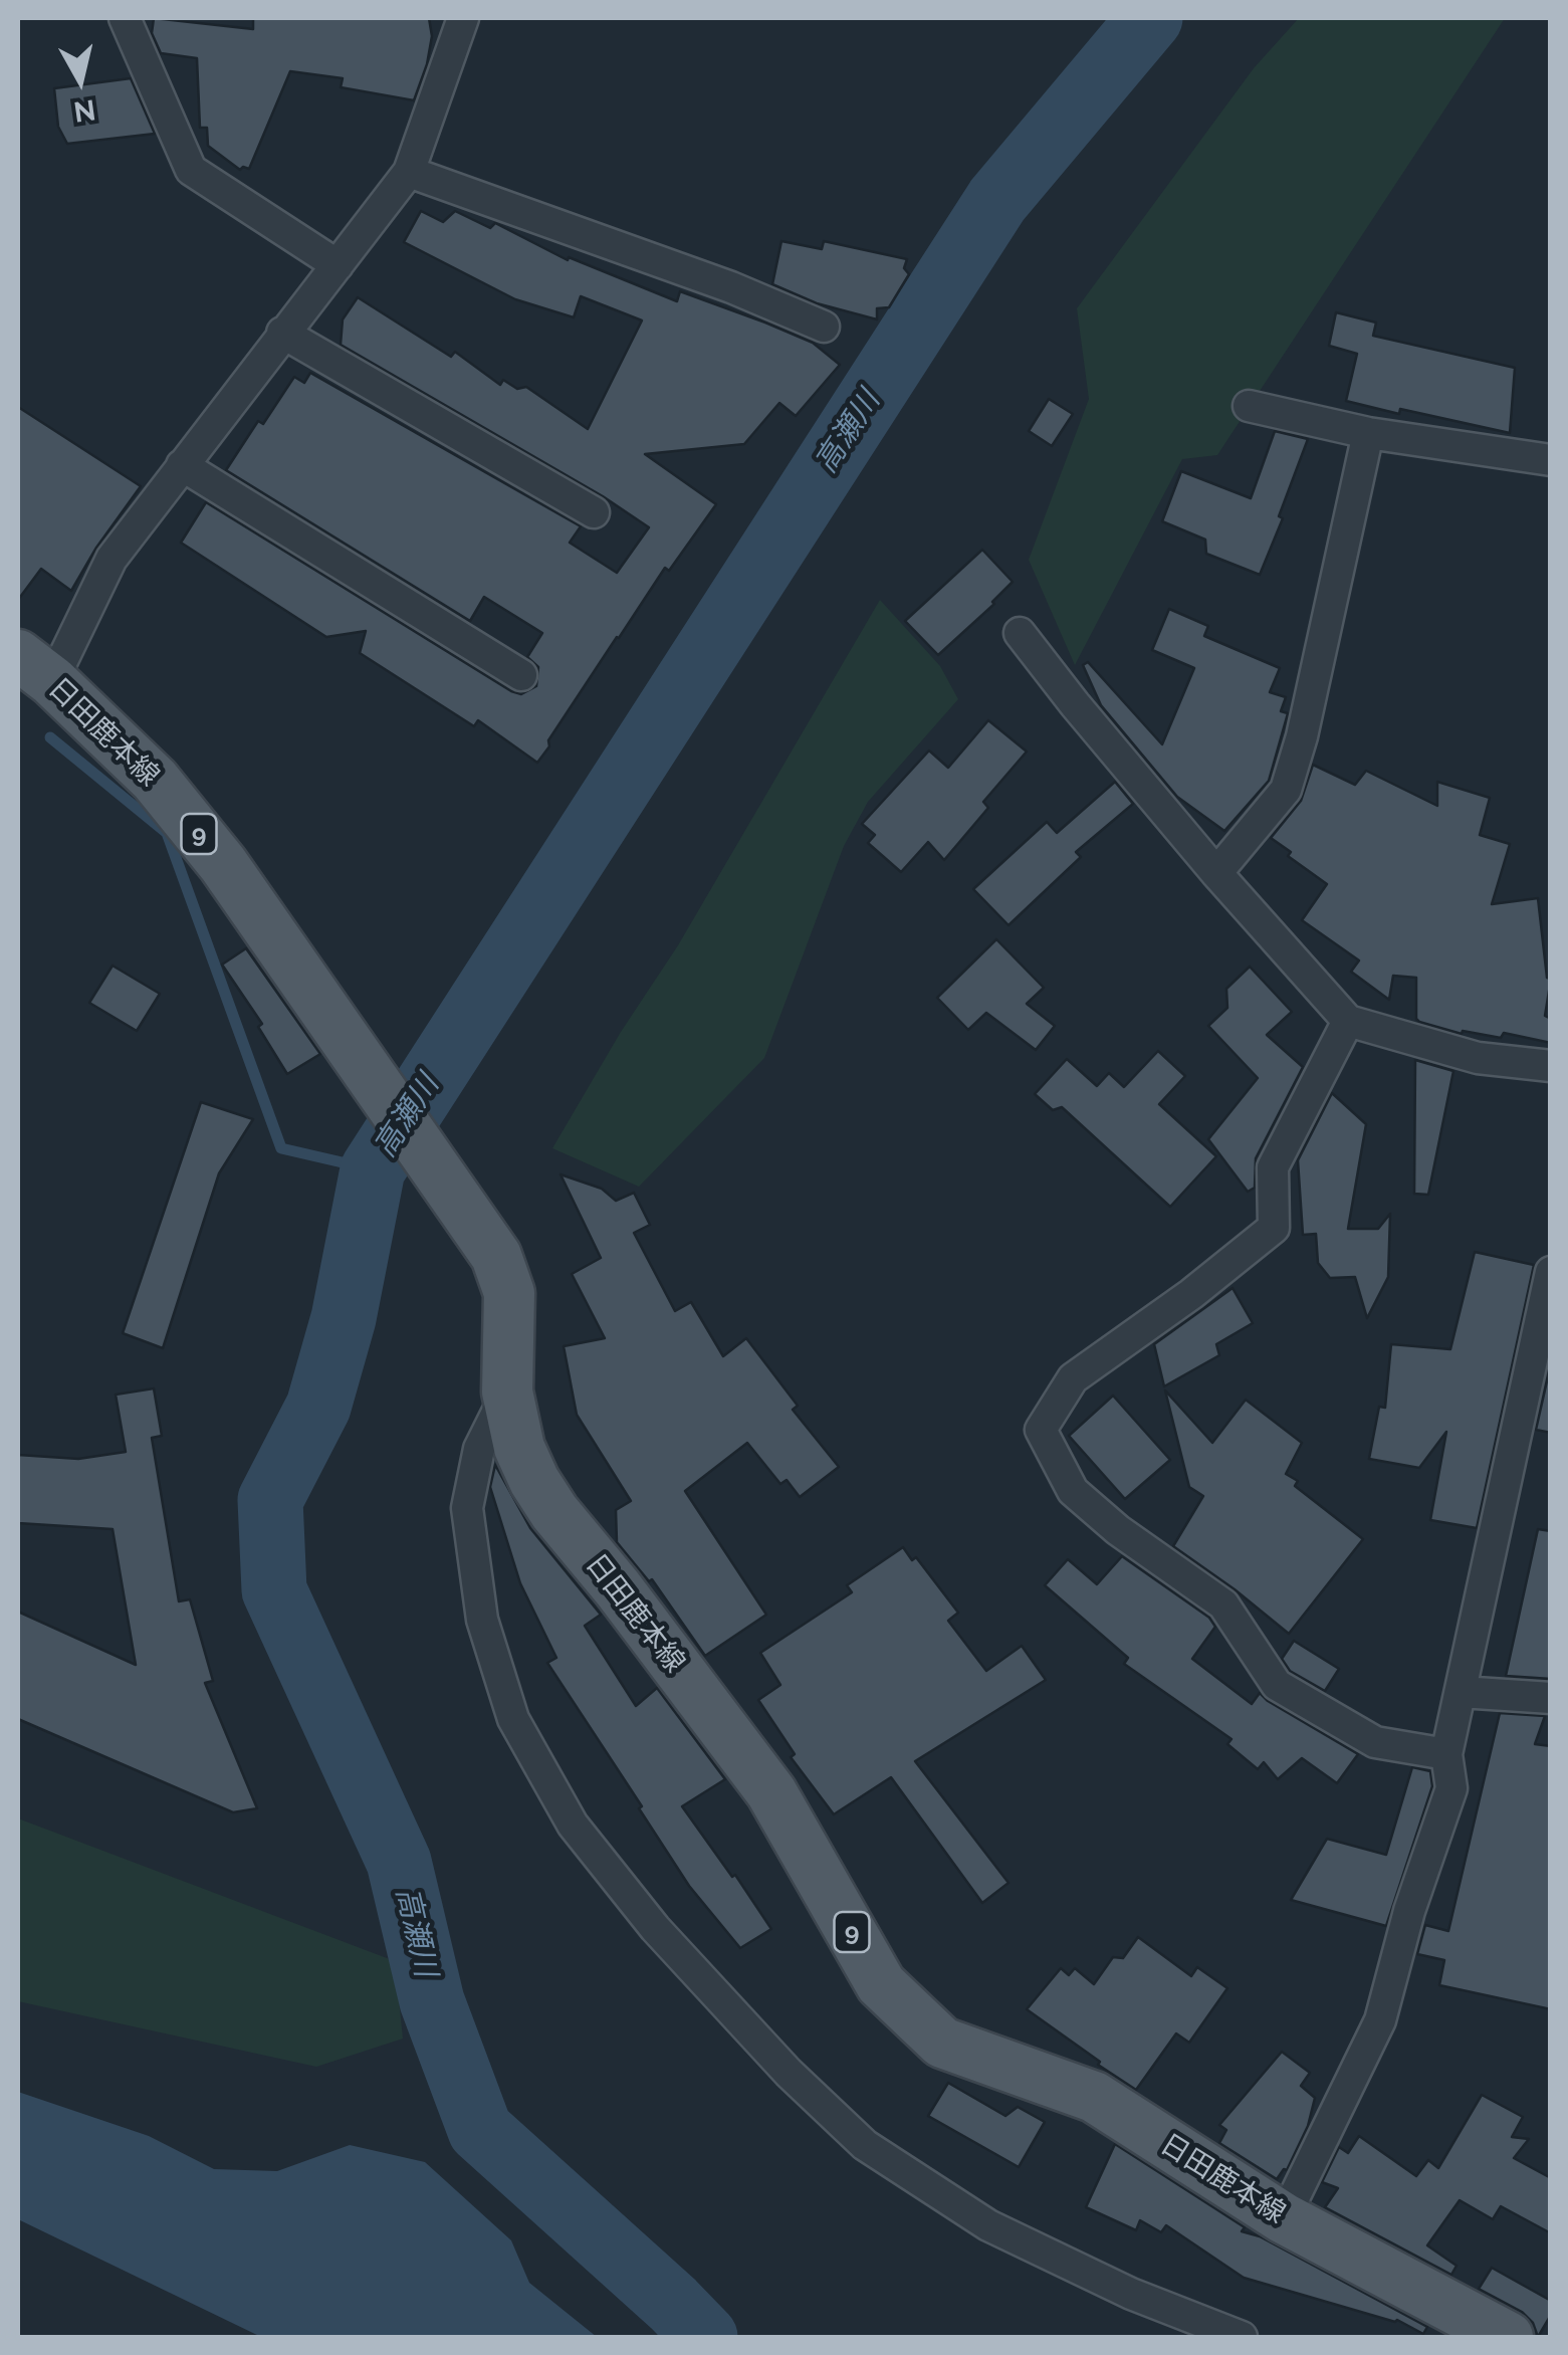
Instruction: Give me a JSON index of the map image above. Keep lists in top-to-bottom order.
{
  "streets": {
    "main road": ["日田鹿本線", "9"]
  },
  "water": ["高瀬川"],
  "north": "bottom"
}
